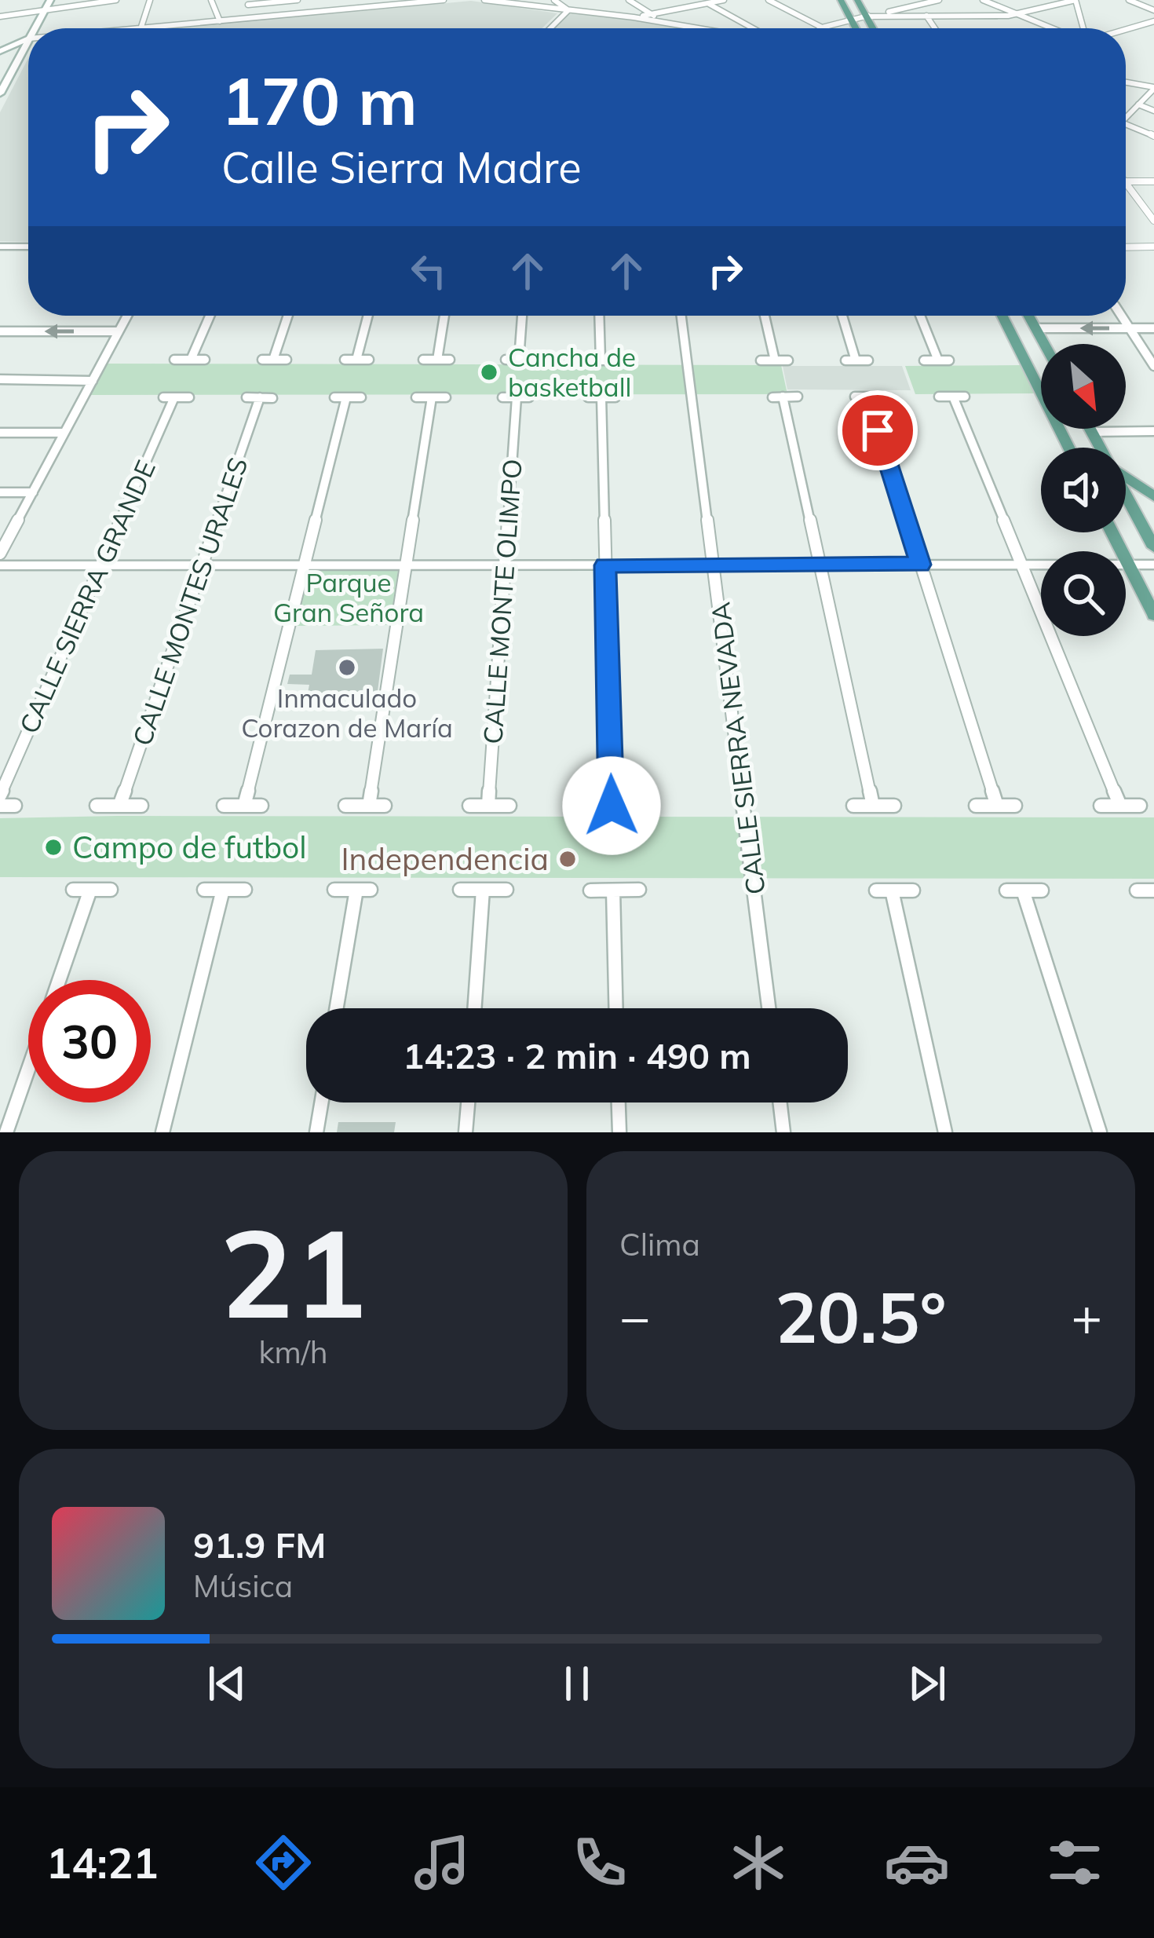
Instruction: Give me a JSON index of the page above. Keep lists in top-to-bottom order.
{
  "streets": {
    "street": [
      "CALLE SIERRA GRANDE",
      "CALLE MONTES URALES",
      "CALLE MONTE OLIMPO",
      "CALLE SIERRA NEVADA"
    ]
  },
  "parks": ["Parque Gran Señora"],
  "places": [
    "Cancha de basketball",
    "Inmaculado Corazon de María",
    "Campo de futbol",
    "Independencia"
  ],
  "north": "bottom right",
  "page": {
    "turn": ["170 m", "Calle Sierra Madre"],
    "limit": "30",
    "trip": "14:23 · 2 min · 490 m",
    "tile": [
      ["21", "km/h"],
      "Clima"
    ],
    "heat": ["−", "20.5°", "+"],
    "song": ["91.9 FM", "Música"],
    "tabs": "14:21"
  }
}
